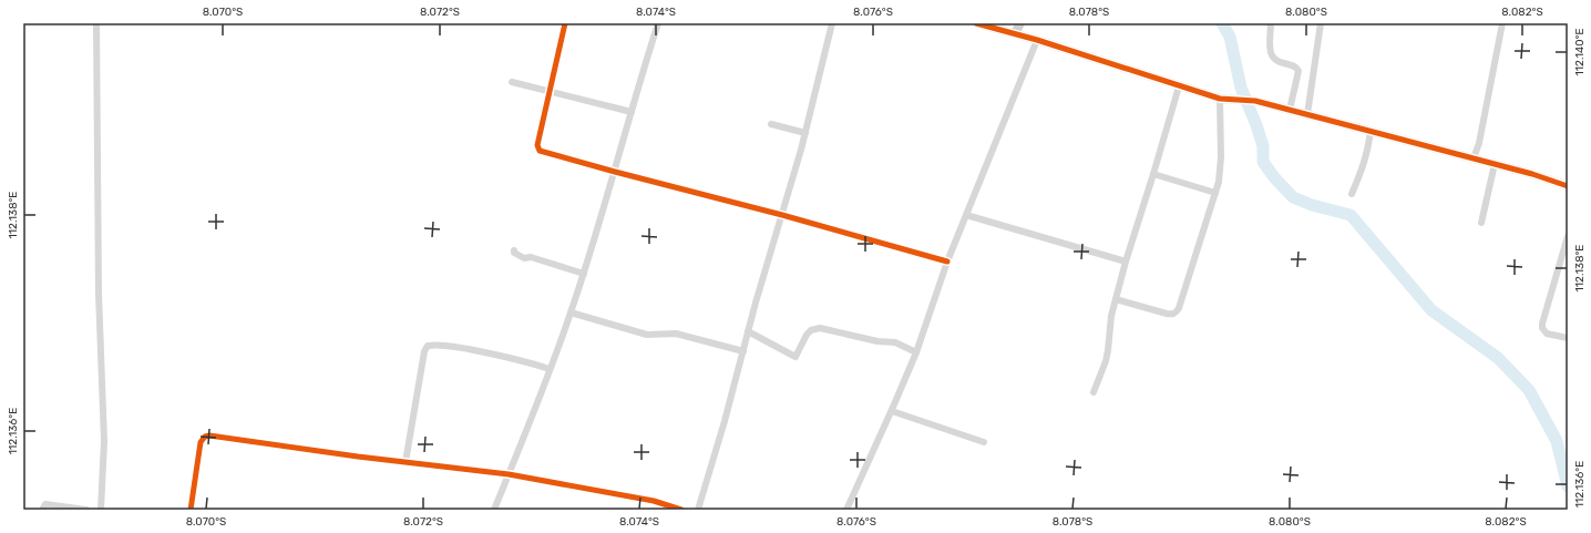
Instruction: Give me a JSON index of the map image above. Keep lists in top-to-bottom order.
{
  "coordinates": [
    "8.070°S",
    "8.072°S",
    "8.074°S",
    "8.076°S",
    "8.078°S",
    "8.080°S",
    "8.082°S",
    "112.140°E",
    "112.138°E",
    "112.136°E"
  ]
}
